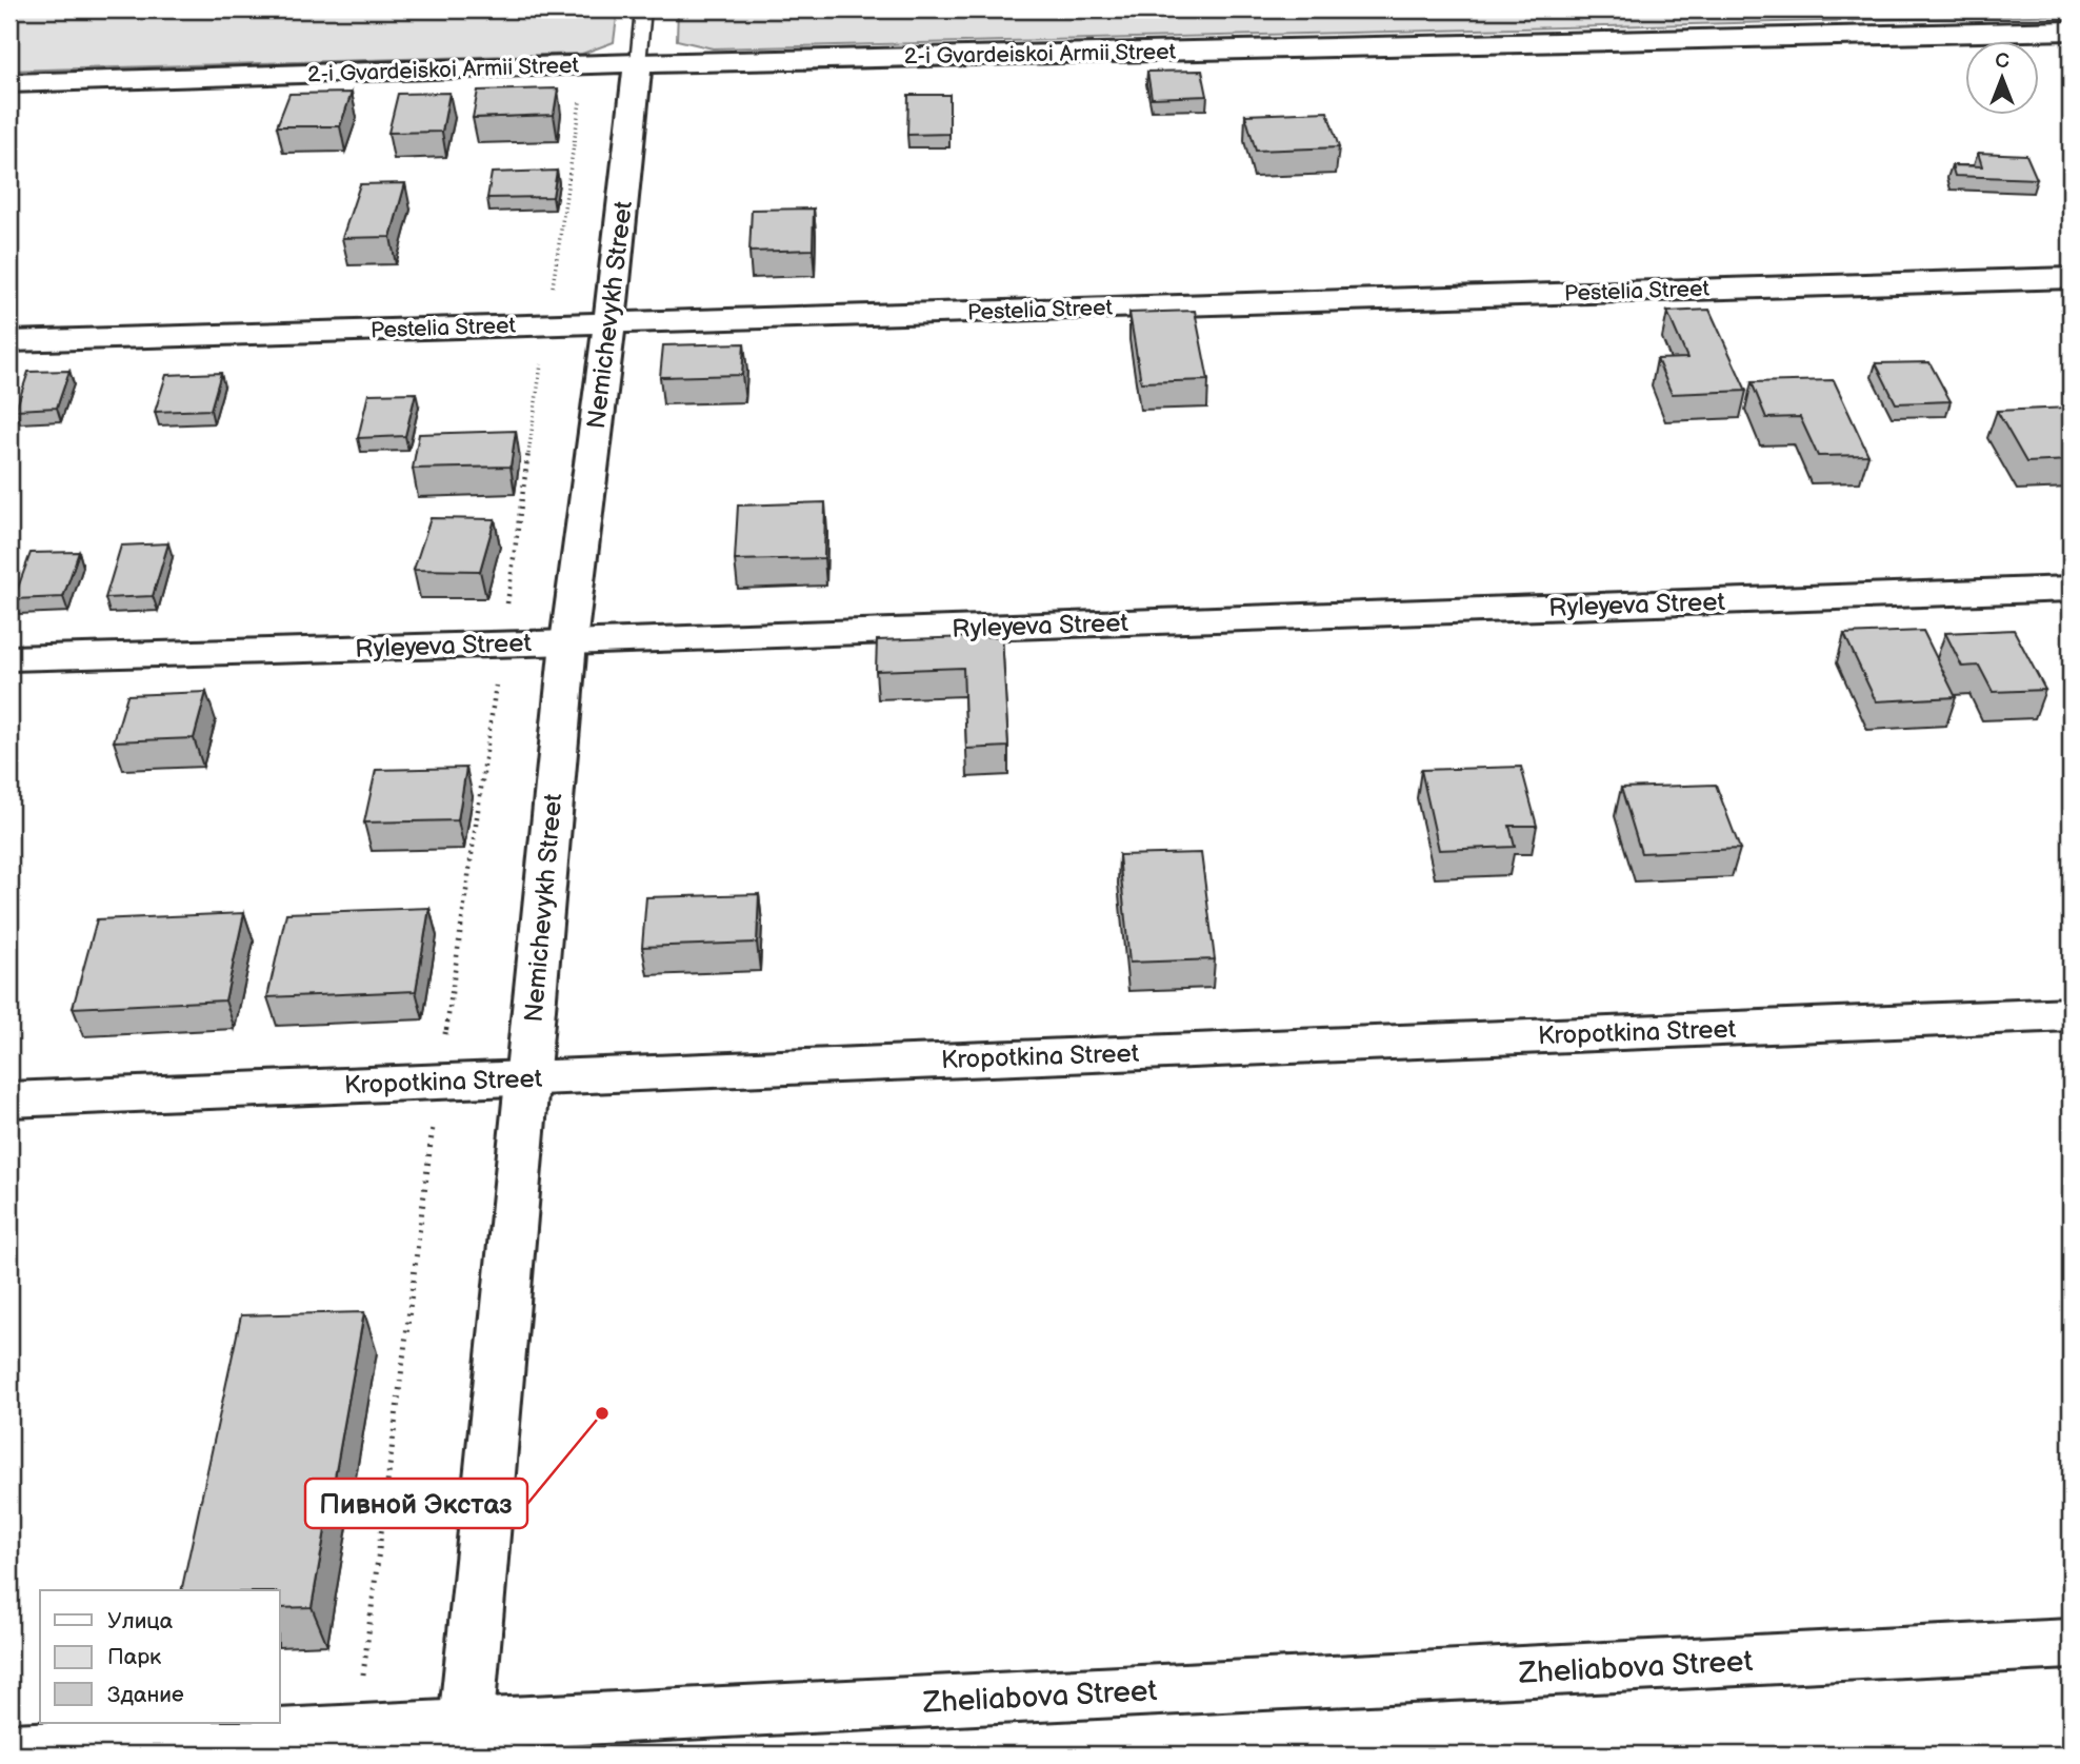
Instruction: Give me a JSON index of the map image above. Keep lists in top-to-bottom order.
{
  "streets": {
    "street": [
      "2-i Gvardeiskoi Armii Street",
      "Pestelia Street",
      "Nemichevykh Street",
      "Ryleyeva Street",
      "Kropotkina Street",
      "Zheliabova Street"
    ]
  },
  "crossings": [
    ["2-i Gvardeiskoi Armii Street", "Nemichevykh Street"],
    ["Pestelia Street", "Nemichevykh Street"],
    ["Nemichevykh Street", "Ryleyeva Street"],
    ["Nemichevykh Street", "Kropotkina Street"],
    ["Nemichevykh Street", "Zheliabova Street"]
  ],
  "places": ["Пивной Экстаз"],
  "legend": ["Улица", "Парк", "Здание"],
  "north": "top"
}
